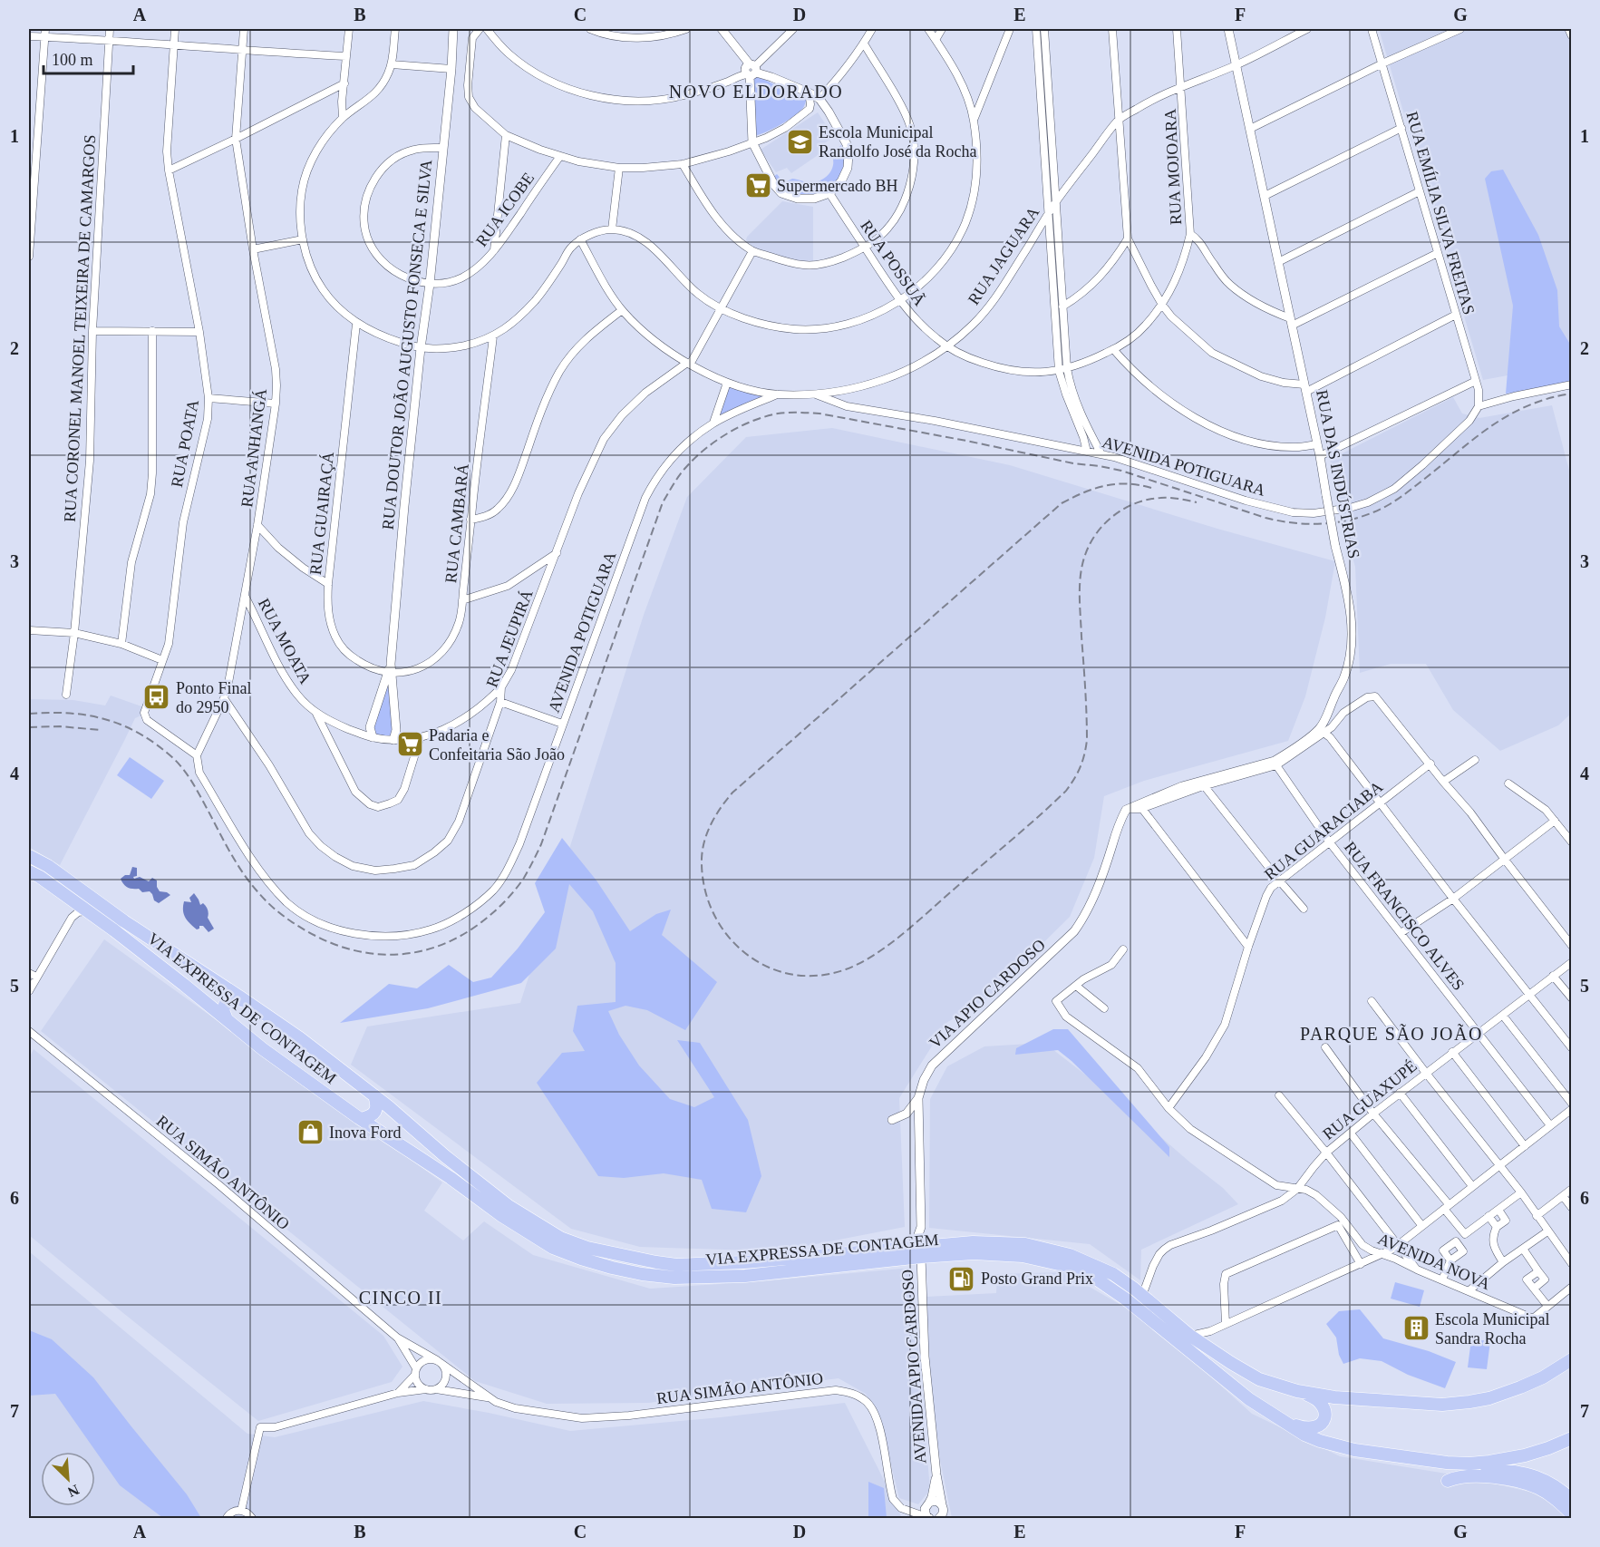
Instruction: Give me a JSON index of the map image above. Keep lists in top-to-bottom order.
{
  "streets": {
    "highway": ["VIA EXPRESSA DE CONTAGEM"],
    "street": [
      "RUA MOJOARA",
      "RUA ICOBE",
      "RUA EMÍLIA SILVA FREITAS",
      "RUA JAGUARA",
      "RUA POSSUÃ",
      "RUA CORONEL MANOEL TEIXEIRA DE CAMARGOS",
      "RUA DOUTOR JOÃO AUGUSTO FONSECA E SILVA",
      "RUA POATA",
      "RUA ANHANGÁ",
      "AVENIDA POTIGUARA",
      "RUA DAS INDÚSTRIAS",
      "RUA GUAIRAÇÁ",
      "RUA CAMBARÁ",
      "RUA JEUPIRÁ",
      "RUA MOATA",
      "RUA GUARACIABA",
      "RUA FRANCISCO ALVES",
      "VIA APIO CARDOSO",
      "RUA GUAXUPÉ",
      "RUA SIMÃO ANTÔNIO",
      "AVENIDA NOVA",
      "AVENIDA APIO CARDOSO"
    ]
  },
  "crossings": [
    ["RUA MOJOARA", "RUA JAGUARA"],
    ["RUA MOJOARA", "RUA POSSUÃ"],
    ["RUA MOJOARA", "RUA DAS INDÚSTRIAS"],
    ["RUA ICOBE", "RUA DOUTOR JOÃO AUGUSTO FONSECA E SILVA"],
    ["RUA EMÍLIA SILVA FREITAS", "AVENIDA POTIGUARA"],
    ["RUA JAGUARA", "RUA POSSUÃ"],
    ["RUA JAGUARA", "AVENIDA POTIGUARA"],
    ["RUA JAGUARA", "RUA DAS INDÚSTRIAS"],
    ["RUA JAGUARA", "RUA JEUPIRÁ"],
    ["RUA DOUTOR JOÃO AUGUSTO FONSECA E SILVA", "RUA GUAIRAÇÁ"],
    ["RUA DOUTOR JOÃO AUGUSTO FONSECA E SILVA", "RUA CAMBARÁ"],
    ["RUA DOUTOR JOÃO AUGUSTO FONSECA E SILVA", "RUA MOATA"],
    ["RUA POATA", "RUA ANHANGÁ"],
    ["RUA POATA", "AVENIDA POTIGUARA"],
    ["RUA ANHANGÁ", "AVENIDA POTIGUARA"],
    ["RUA ANHANGÁ", "RUA JEUPIRÁ"],
    ["RUA ANHANGÁ", "RUA MOATA"],
    ["RUA DAS INDÚSTRIAS", "RUA FRANCISCO ALVES"],
    ["RUA DAS INDÚSTRIAS", "VIA APIO CARDOSO"],
    ["RUA GUAIRAÇÁ", "RUA CAMBARÁ"],
    ["RUA JEUPIRÁ", "RUA MOATA"],
    ["RUA GUARACIABA", "RUA FRANCISCO ALVES"],
    ["RUA GUARACIABA", "AVENIDA NOVA"],
    ["RUA FRANCISCO ALVES", "RUA GUAXUPÉ"],
    ["VIA APIO CARDOSO", "VIA EXPRESSA DE CONTAGEM"],
    ["VIA APIO CARDOSO", "AVENIDA APIO CARDOSO"],
    ["VIA EXPRESSA DE CONTAGEM", "RUA GUAXUPÉ"],
    ["VIA EXPRESSA DE CONTAGEM", "AVENIDA APIO CARDOSO"],
    ["RUA GUAXUPÉ", "AVENIDA NOVA"]
  ],
  "districts": ["NOVO ELDORADO", "PARQUE SÃO JOÃO", "CINCO II"],
  "places": {
    "school or university": ["Escola Municipal Randolfo José da Rocha"],
    "supermarket": ["Supermercado BH", "Padaria e Confeitaria São João"],
    "bus stop": ["Ponto Final do 2950"],
    "shop": ["Inova Ford"],
    "fuel station": ["Posto Grand Prix"],
    "building": ["Escola Municipal Sandra Rocha"]
  },
  "scale_bar": "100 m",
  "north": "bottom right",
  "grid": {
    "columns": [
      "A",
      "B",
      "C",
      "D",
      "E",
      "F",
      "G"
    ],
    "rows": [
      "1",
      "2",
      "3",
      "4",
      "5",
      "6",
      "7"
    ]
  }
}
